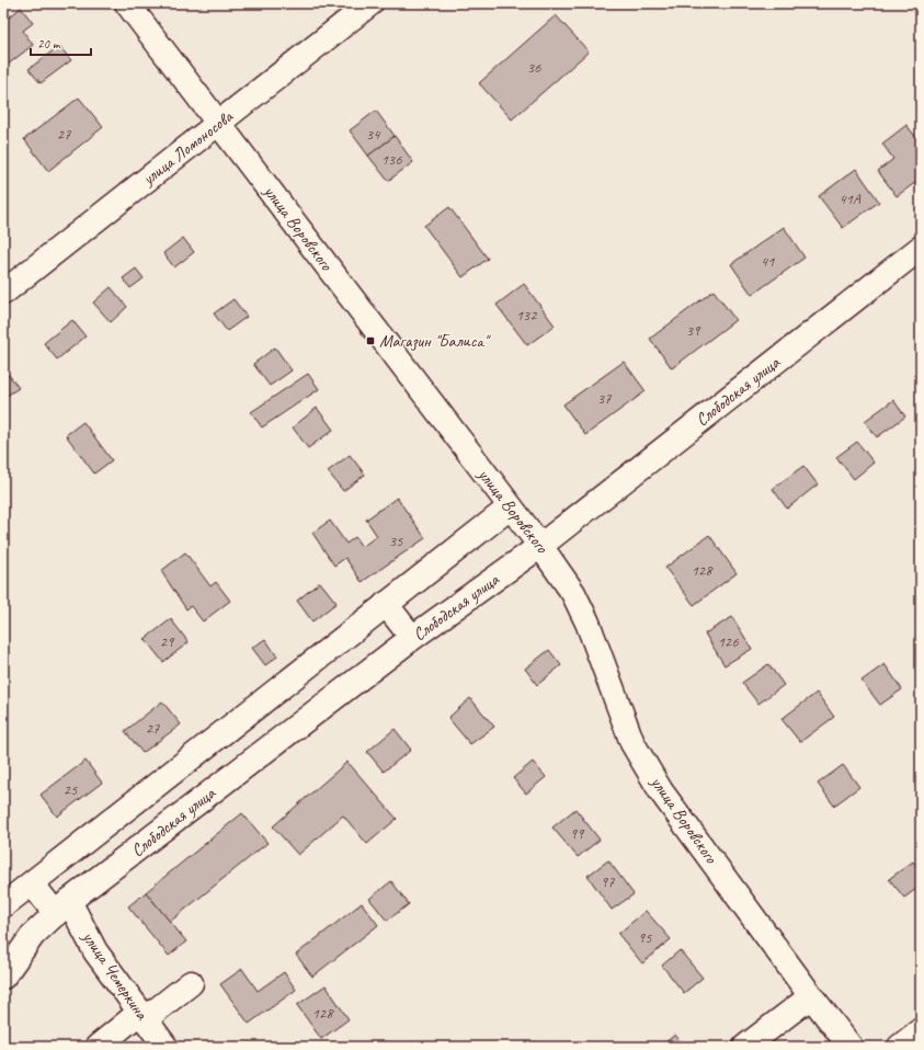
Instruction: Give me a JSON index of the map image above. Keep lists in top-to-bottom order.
{
  "streets": {
    "street": [
      "улица Ломоносова",
      "улица Воровского",
      "Слободская улица",
      "улица Чемеркина"
    ]
  },
  "crossings": [
    ["улица Ломоносова", "улица Воровского"],
    ["улица Воровского", "Слободская улица"],
    ["Слободская улица", "улица Чемеркина"]
  ],
  "places": {
    "transit": ["Магазин \"Балиса\""]
  },
  "house_numbers": [
    "36",
    "27",
    "34",
    "136",
    "41А",
    "41",
    "132",
    "39",
    "37",
    "35",
    "128",
    "29",
    "126",
    "27",
    "25",
    "99",
    "97",
    "95",
    "128"
  ],
  "scale_bar": "20 m"
}
